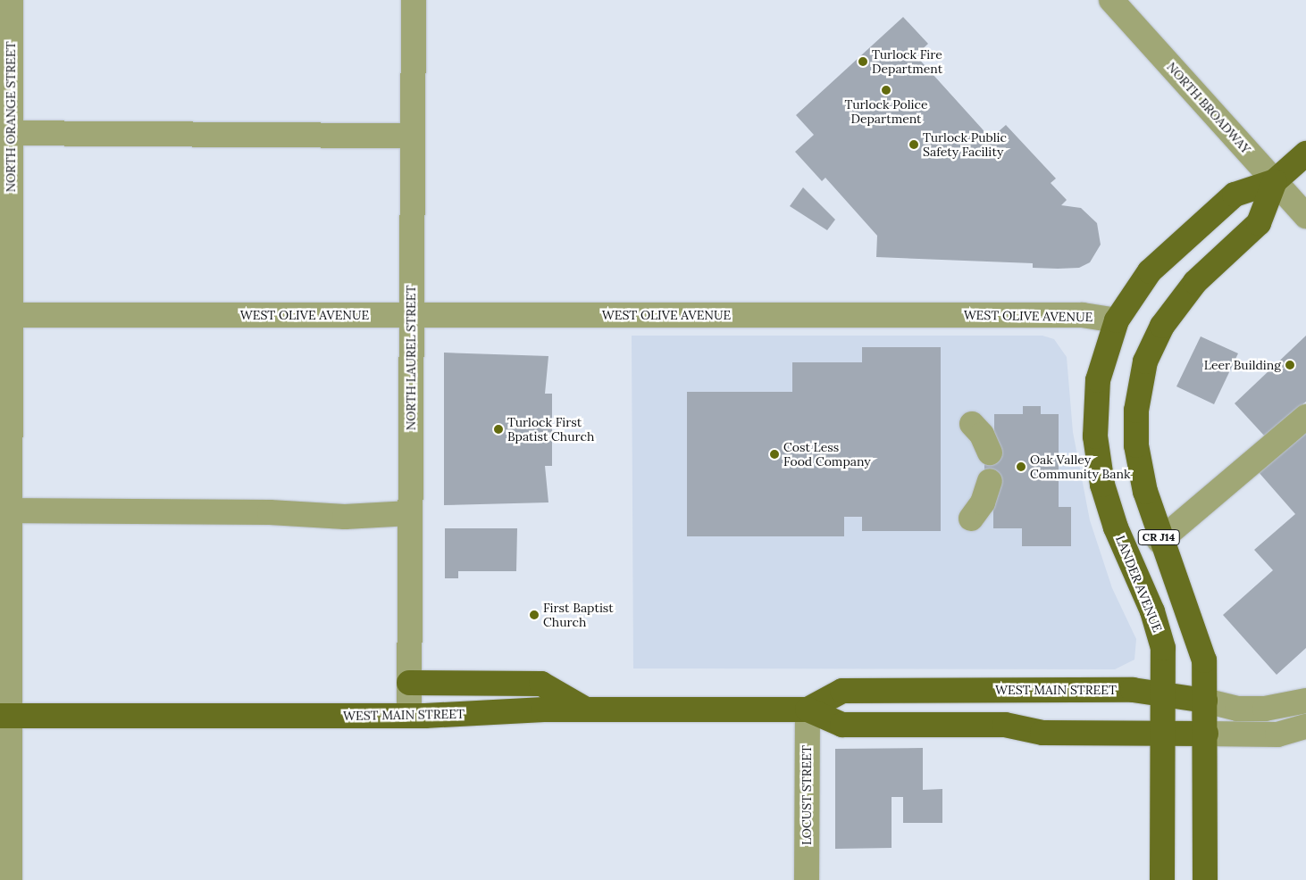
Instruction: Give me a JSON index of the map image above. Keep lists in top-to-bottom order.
{
  "streets": {
    "main road": ["CR J14", "LANDER AVENUE", "WEST MAIN STREET"],
    "street": [
      "NORTH BROADWAY",
      "NORTH ORANGE STREET",
      "WEST OLIVE AVENUE",
      "NORTH LAUREL STREET",
      "LOCUST STREET"
    ]
  },
  "crossings": [
    ["NORTH BROADWAY", "CR J14"],
    ["NORTH ORANGE STREET", "WEST OLIVE AVENUE"],
    ["NORTH ORANGE STREET", "WEST MAIN STREET"],
    ["WEST OLIVE AVENUE", "NORTH LAUREL STREET"],
    ["WEST OLIVE AVENUE", "CR J14"],
    ["WEST OLIVE AVENUE", "LANDER AVENUE"],
    ["NORTH LAUREL STREET", "WEST MAIN STREET"],
    ["CR J14", "LANDER AVENUE"],
    ["CR J14", "WEST MAIN STREET"],
    ["LANDER AVENUE", "WEST MAIN STREET"],
    ["WEST MAIN STREET", "LOCUST STREET"]
  ],
  "places": [
    "Turlock Fire Department",
    "Turlock Police Department",
    "Turlock Public Safety Facility",
    "Leer Building",
    "Turlock First Bpatist Church",
    "Cost Less Food Company",
    "Oak Valley Community Bank",
    "First Baptist Church"
  ]
}
